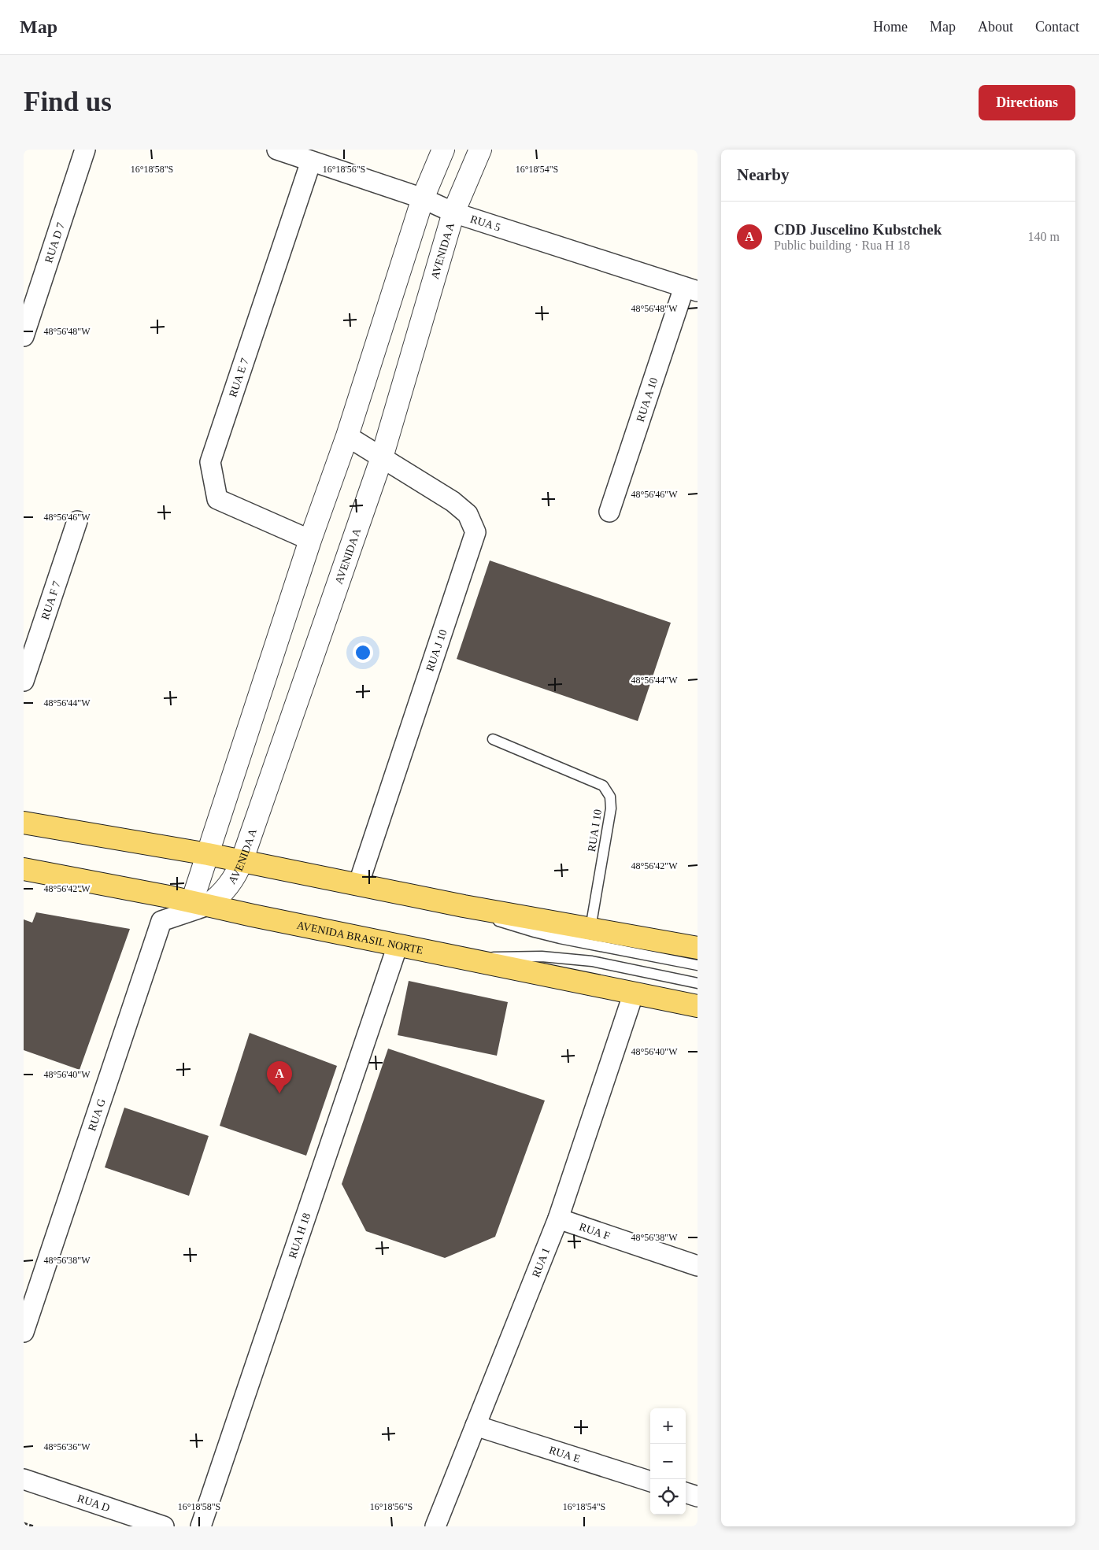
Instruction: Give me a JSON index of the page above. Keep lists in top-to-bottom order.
{
  "streets": {
    "main road": ["AVENIDA BRASIL NORTE"],
    "street": [
      "RUA 5",
      "RUA D 7",
      "AVENIDA A",
      "RUA E 7",
      "RUA A 10",
      "RUA F 7",
      "RUA J 10",
      "RUA G",
      "RUA F",
      "RUA H 18",
      "RUA 1",
      "RUA E",
      "RUA D"
    ],
    "lane": ["RUA I 10"]
  },
  "crossings": [
    ["RUA 5", "AVENIDA A"],
    ["RUA 5", "RUA E 7"],
    ["RUA 5", "RUA A 10"],
    ["AVENIDA A", "RUA J 10"],
    ["AVENIDA A", "AVENIDA BRASIL NORTE"],
    ["AVENIDA A", "RUA G"],
    ["AVENIDA BRASIL NORTE", "RUA G"],
    ["AVENIDA BRASIL NORTE", "RUA H 18"],
    ["AVENIDA BRASIL NORTE", "RUA 1"],
    ["RUA F", "RUA 1"],
    ["RUA 1", "RUA E"]
  ],
  "page": {
    "header": "Map",
    "nav": [
      "Home",
      "Map",
      "About",
      "Contact"
    ],
    "buttons": "Directions",
    "title": "Find us",
    "heading": "Nearby",
    "list": [
      {
        "mark": "A",
        "name": "CDD Juscelino Kubstchek",
        "note": "Public building · Rua H 18",
        "value": "140 m"
      }
    ],
    "pins": "A",
    "map_buttons": ["+", "−"]
  },
  "coordinates": [
    "16°18'58\"S",
    "16°18'56\"S",
    "16°18'54\"S",
    "48°56'48\"W",
    "48°56'46\"W",
    "48°56'44\"W",
    "48°56'42\"W",
    "48°56'40\"W",
    "48°56'38\"W",
    "48°56'36\"W"
  ]
}
